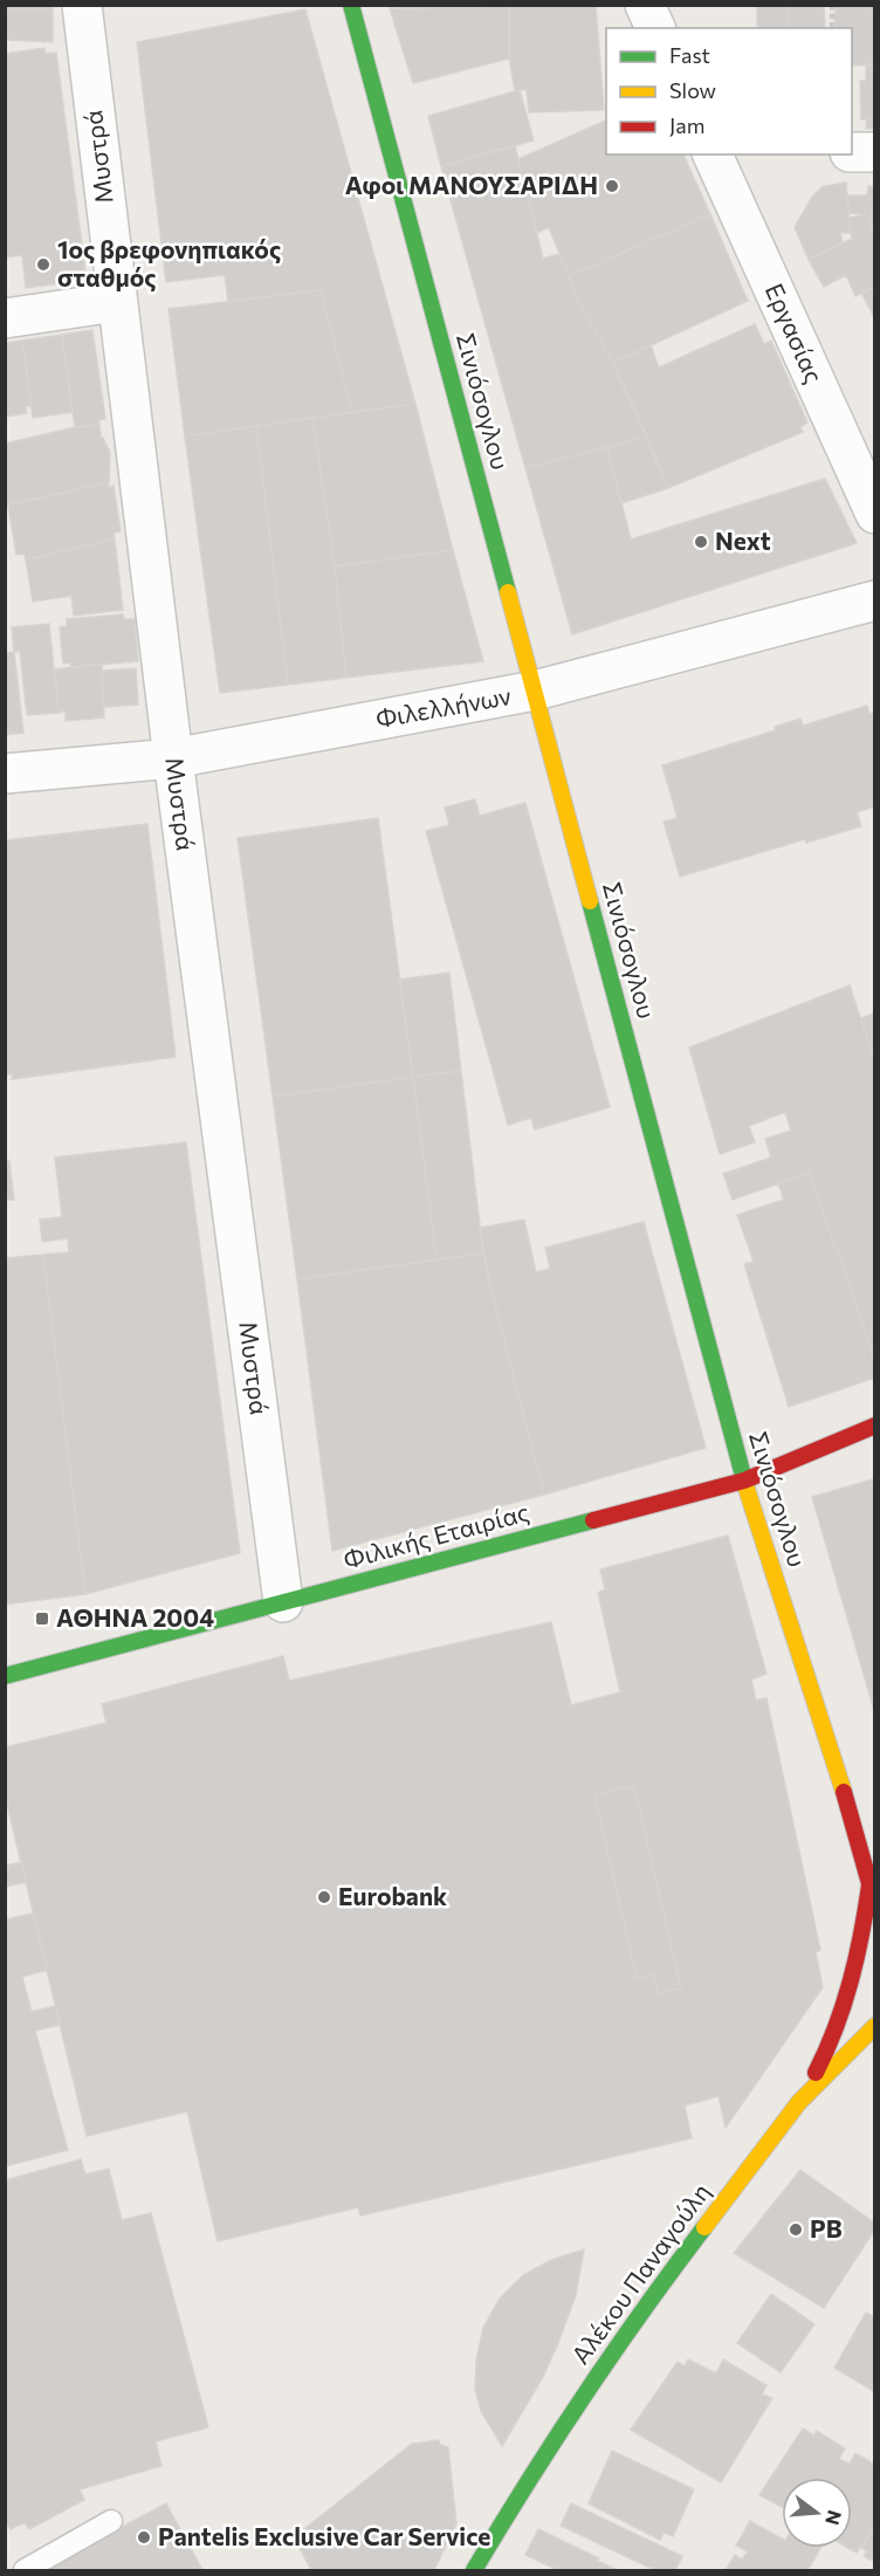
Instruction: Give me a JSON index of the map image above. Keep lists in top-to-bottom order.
{
  "streets": {
    "street": [
      "Μυστρά",
      "Εργασίας",
      "Σινιόσογλου",
      "Φιλελλήνων",
      "Φιλικής Εταιρίας",
      "Αλέκου Παναγούλη"
    ]
  },
  "crossings": [
    ["Μυστρά", "Φιλελλήνων"],
    ["Μυστρά", "Φιλικής Εταιρίας"],
    ["Σινιόσογλου", "Φιλελλήνων"],
    ["Σινιόσογλου", "Φιλικής Εταιρίας"]
  ],
  "places": {
    "other": [
      "Αφοι ΜΑΝΟΥΣΑΡΙΔΗ",
      "1ος βρεφονηπιακός σταθμός",
      "Next",
      "Eurobank",
      "PB",
      "Pantelis Exclusive Car Service"
    ],
    "transit": ["ΑΘΗΝΑ 2004"]
  },
  "legend": ["Fast", "Slow", "Jam"],
  "north": "right"
}
